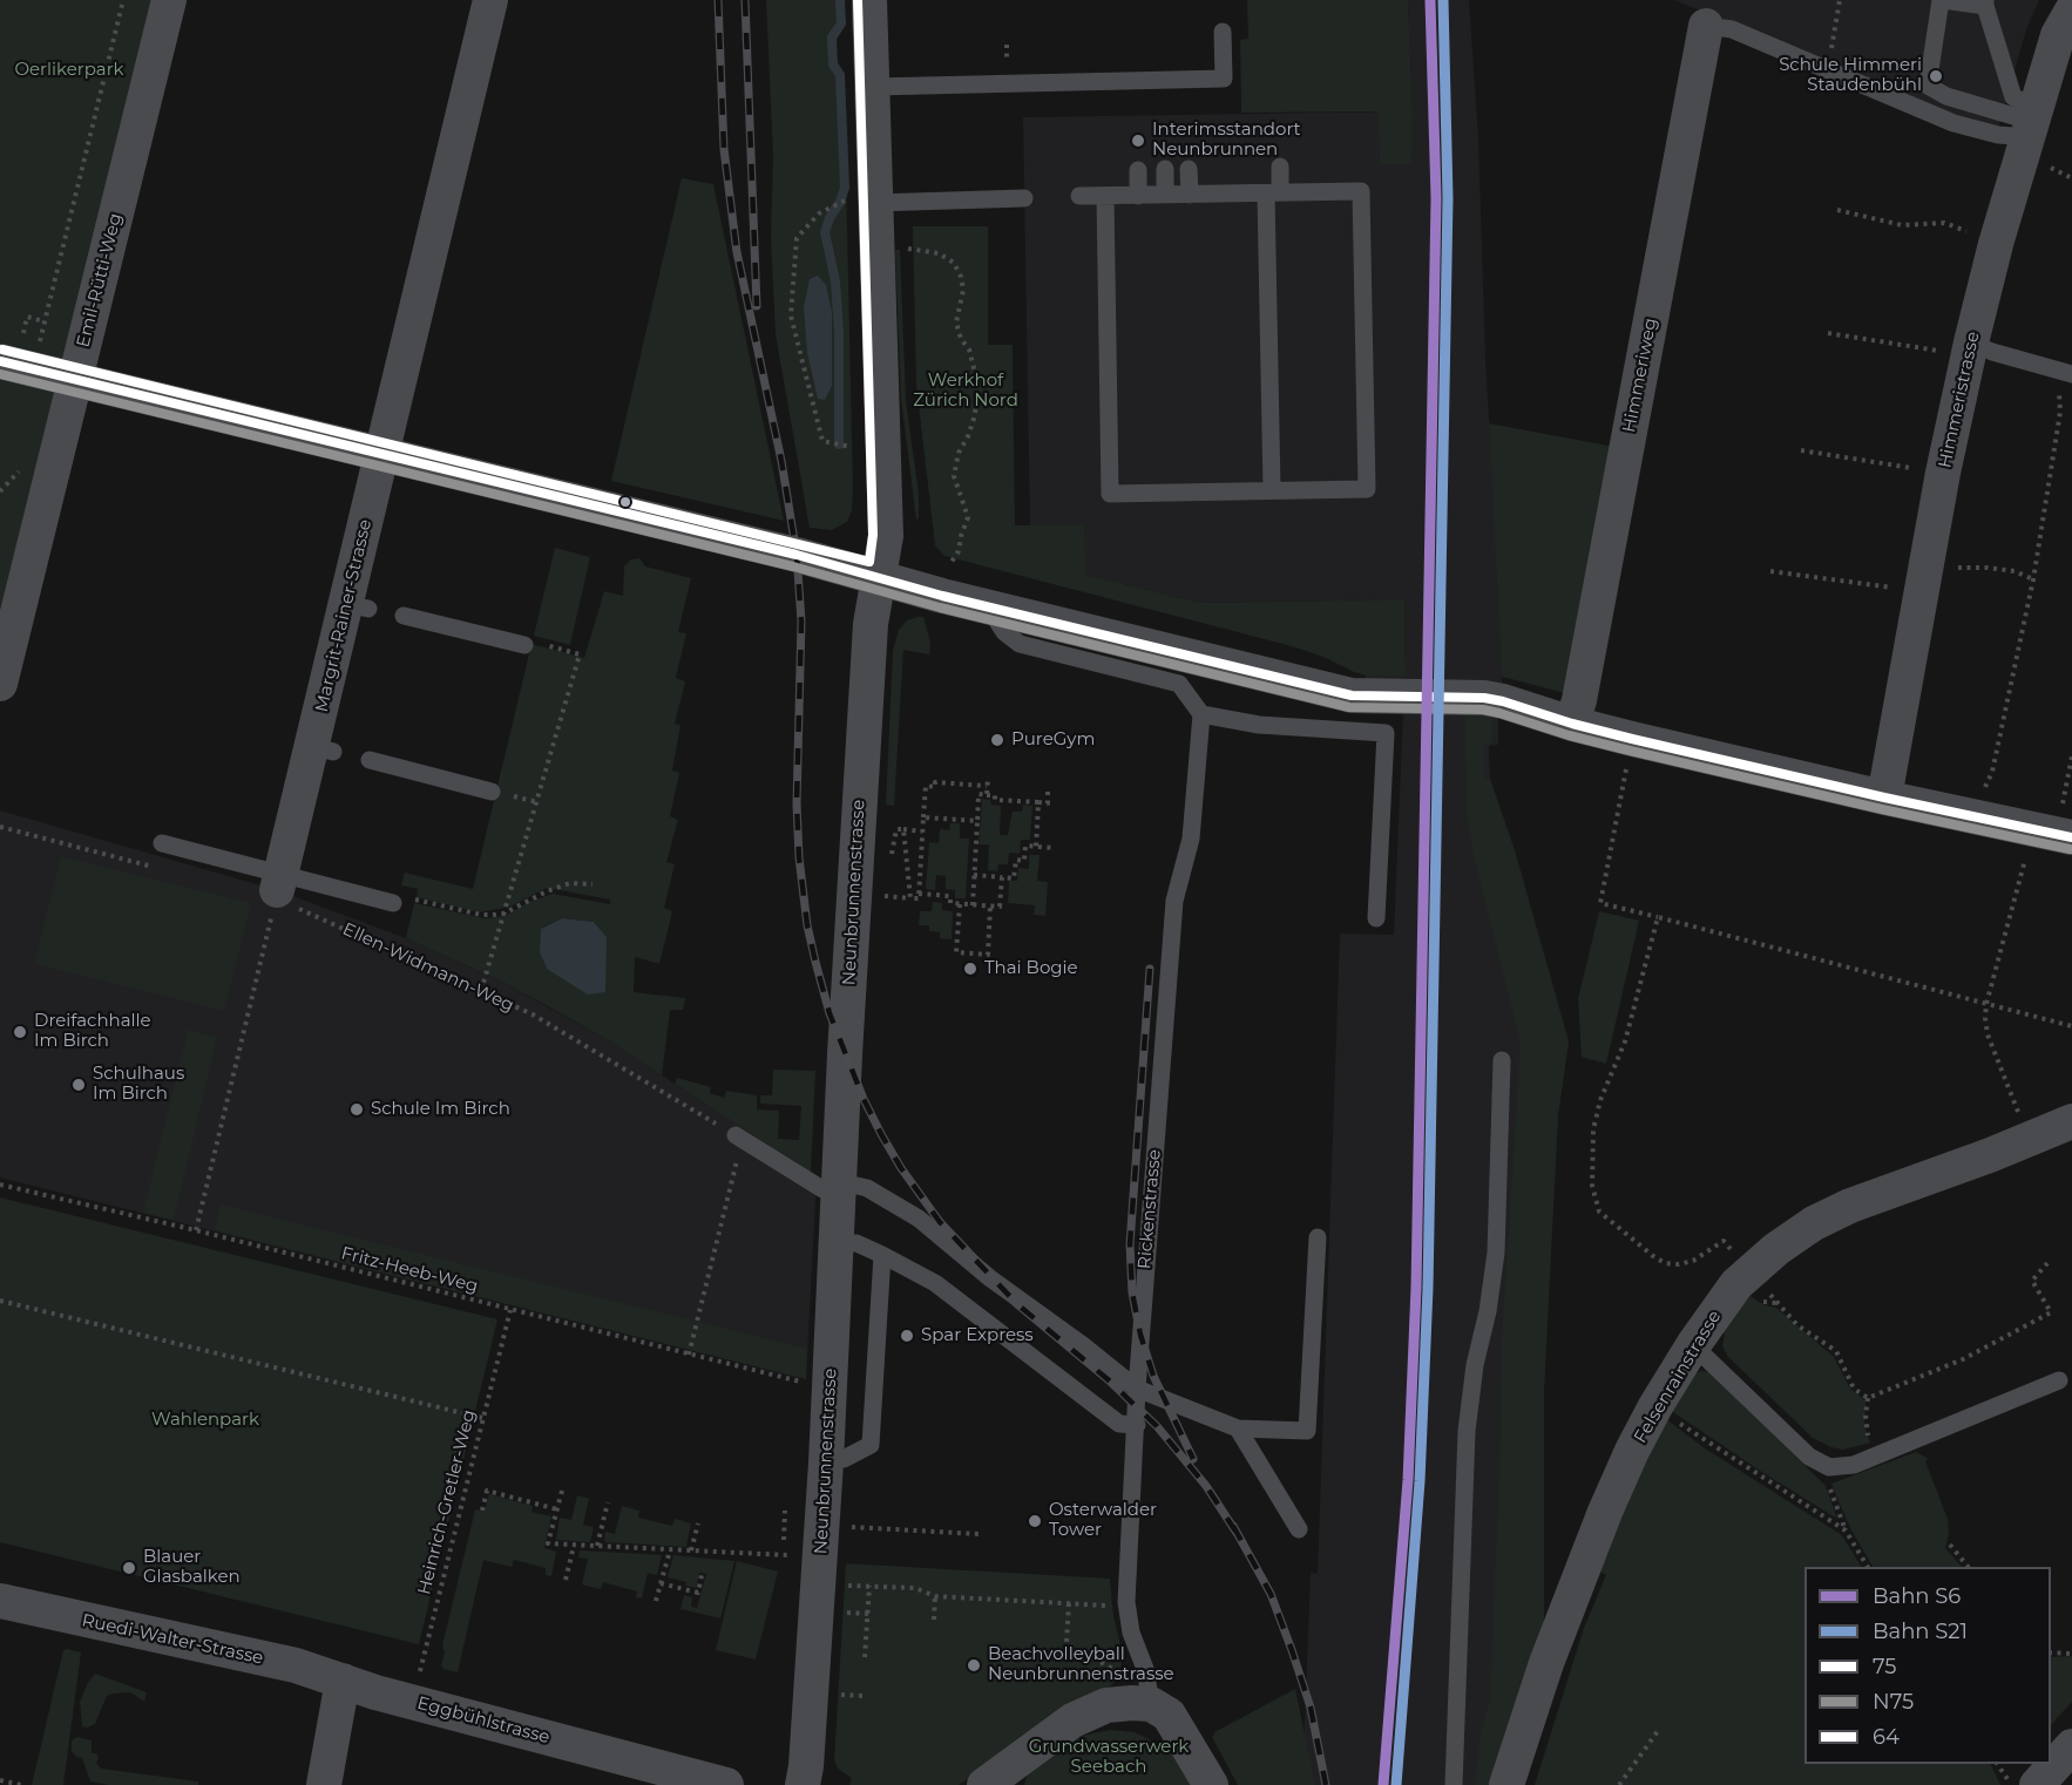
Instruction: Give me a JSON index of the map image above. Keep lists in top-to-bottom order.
{
  "streets": {
    "street": [
      "Emil-Rütti-Weg",
      "Himmeriweg",
      "Himmeristrasse",
      "Margrit-Rainer-Strasse",
      "Neunbrunnenstrasse",
      "Felsenrainstrasse",
      "Ruedi-Walter-Strasse",
      "Eggbühlstrasse"
    ],
    "lane": ["Rickenstrasse"],
    "path": ["Ellen-Widmann-Weg", "Fritz-Heeb-Weg", "Heinrich-Gretler-Weg"]
  },
  "crossings": [
    ["Margrit-Rainer-Strasse", "Ellen-Widmann-Weg"],
    ["Fritz-Heeb-Weg", "Heinrich-Gretler-Weg"],
    ["Heinrich-Gretler-Weg", "Eggbühlstrasse"],
    ["Ruedi-Walter-Strasse", "Eggbühlstrasse"]
  ],
  "parks": [
    "Oerlikerpark",
    "Werkhof Zürich Nord",
    "Wahlenpark",
    "Grundwasserwerk Seebach"
  ],
  "places": [
    "Schule Himmeri Staudenbühl",
    "Interimsstandort Neunbrunnen",
    "PureGym",
    "Thai Bogie",
    "Dreifachhalle Im Birch",
    "Schulhaus Im Birch",
    "Schule Im Birch",
    "Spar Express",
    "Osterwalder Tower",
    "Blauer Glasbalken",
    "Beachvolleyball Neunbrunnenstrasse"
  ],
  "lines": [
    "rail line S6",
    "rail line S21",
    "transit line 64",
    "transit line 75",
    "transit line N75"
  ],
  "legend": [
    "Bahn S6",
    "Bahn S21",
    "75",
    "N75",
    "64"
  ]
}
